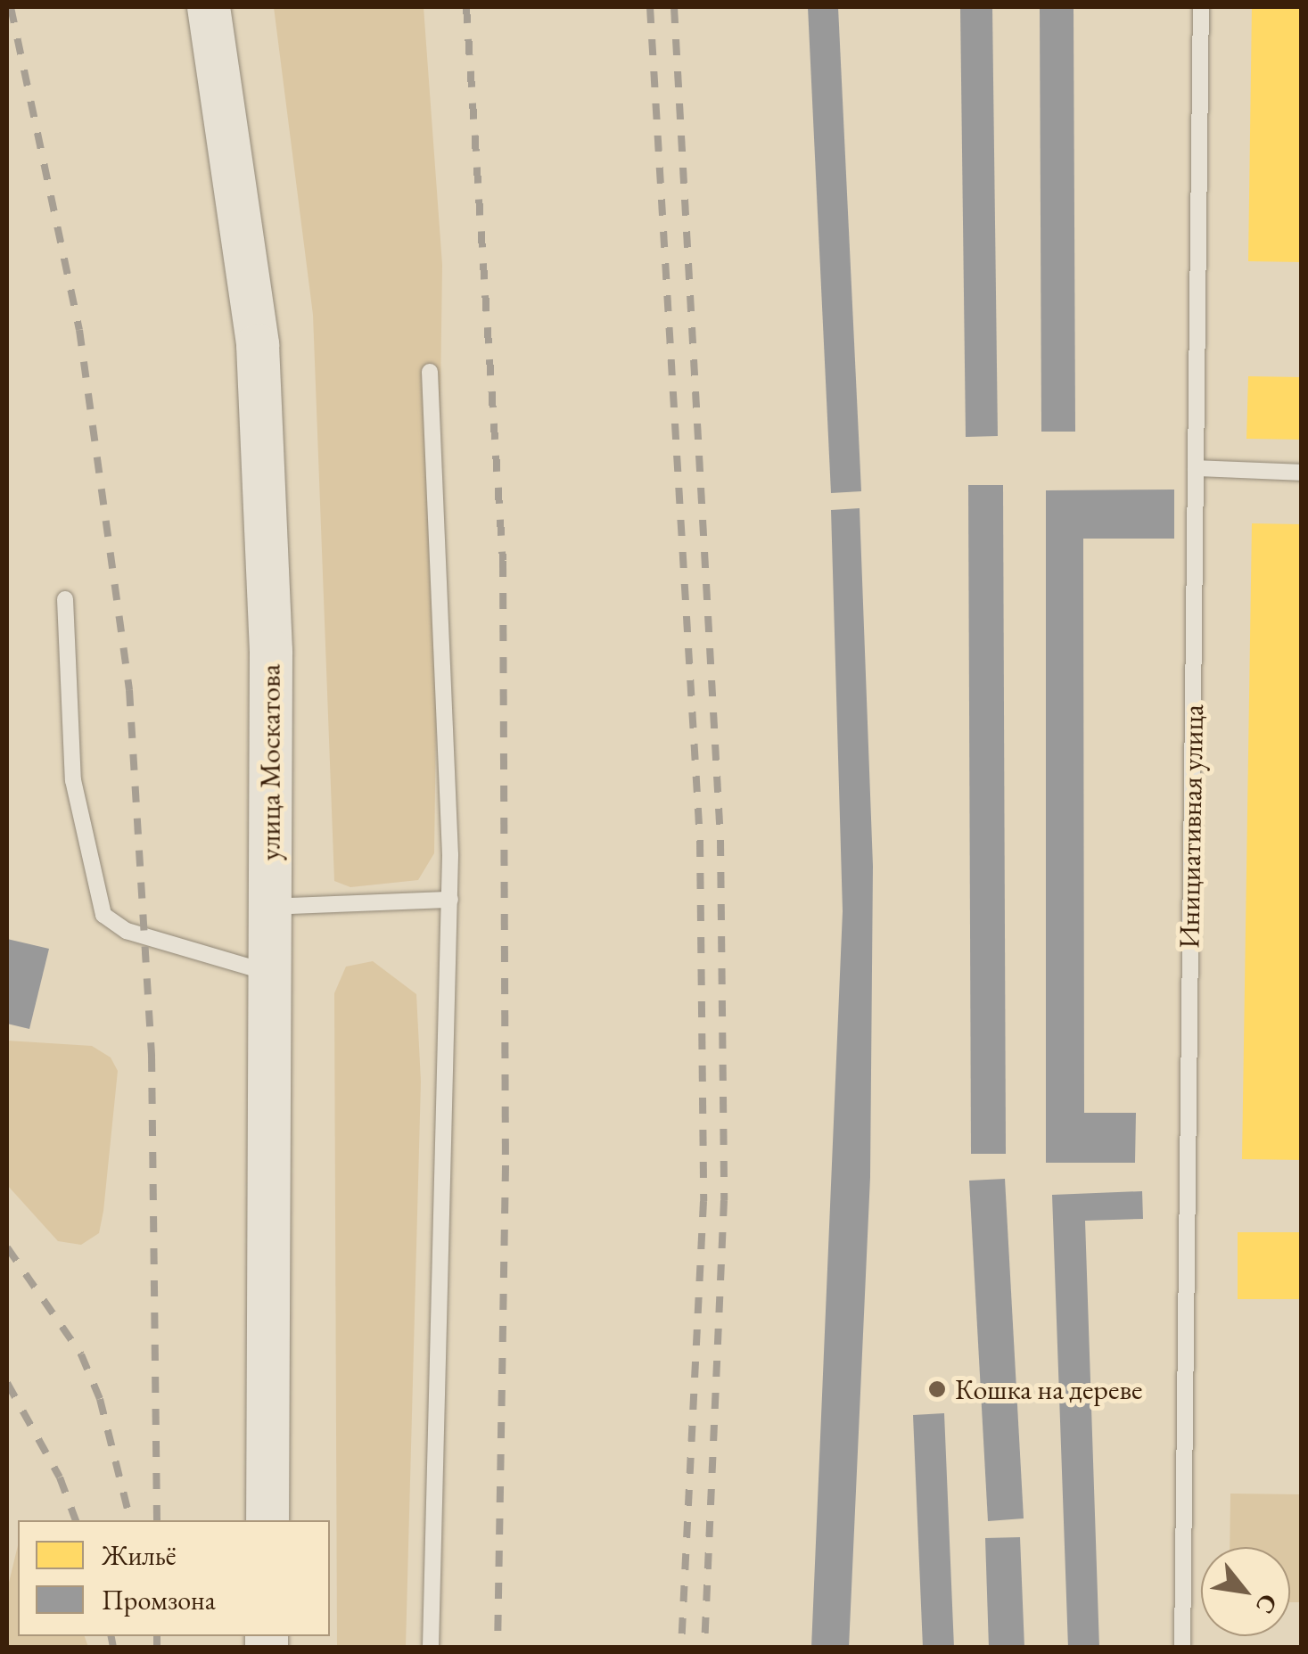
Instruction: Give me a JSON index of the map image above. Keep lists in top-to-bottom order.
{
  "streets": {
    "main road": ["улица Москатова"],
    "lane": ["Инициативная улица"]
  },
  "places": ["Кошка на дереве"],
  "legend": ["Жильё", "Промзона"],
  "north": "bottom right"
}
